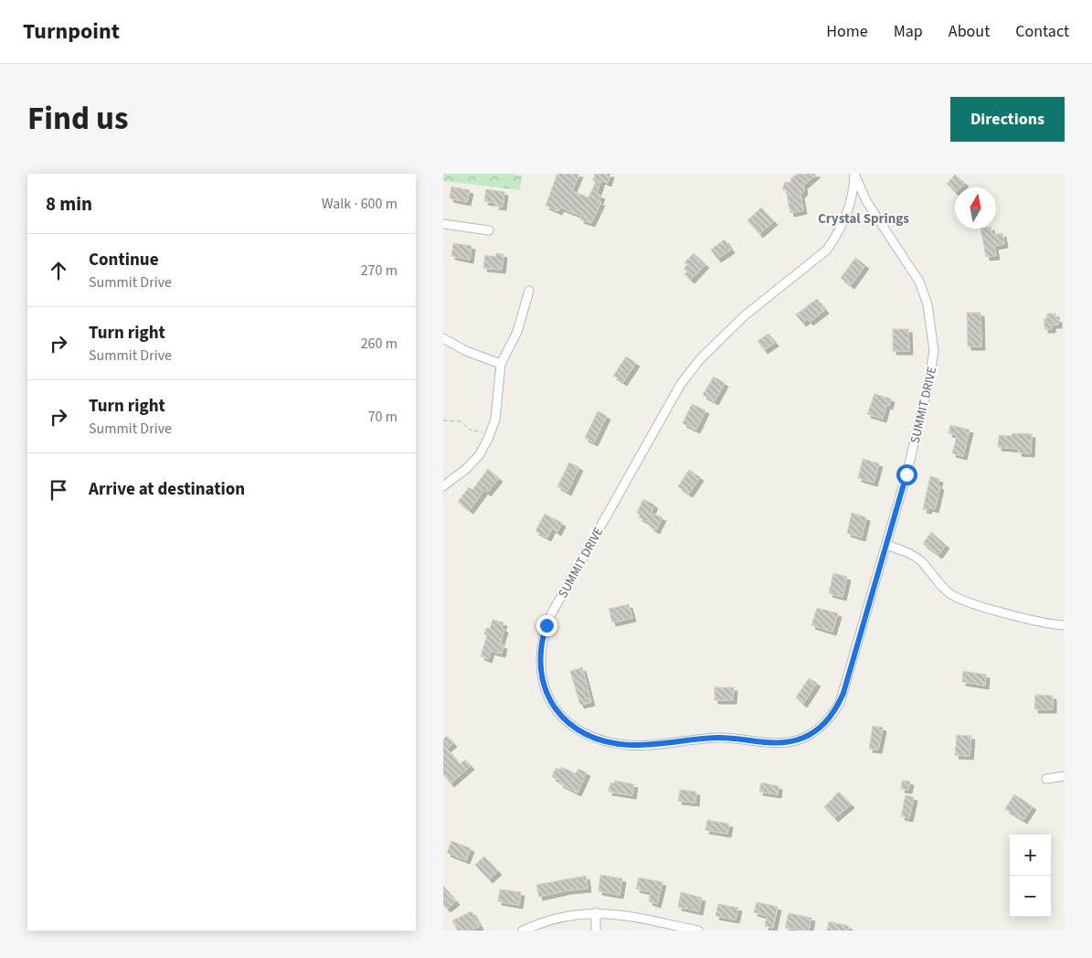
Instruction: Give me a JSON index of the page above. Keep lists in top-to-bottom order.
{
  "streets": {
    "street": ["SUMMIT DRIVE"]
  },
  "districts": ["Crystal Springs"],
  "north": "top",
  "page": {
    "header": "Turnpoint",
    "nav": [
      "Home",
      "Map",
      "About",
      "Contact"
    ],
    "title": "Find us",
    "buttons": "Directions",
    "heading": ["8 min", "Walk · 600 m"],
    "list": [
      ["Continue", "Summit Drive", "270 m"],
      ["Turn right", "Summit Drive", "260 m"],
      ["Turn right", "Summit Drive", "70 m"],
      "Arrive at destination"
    ],
    "map_buttons": ["+", "−"]
  }
}
